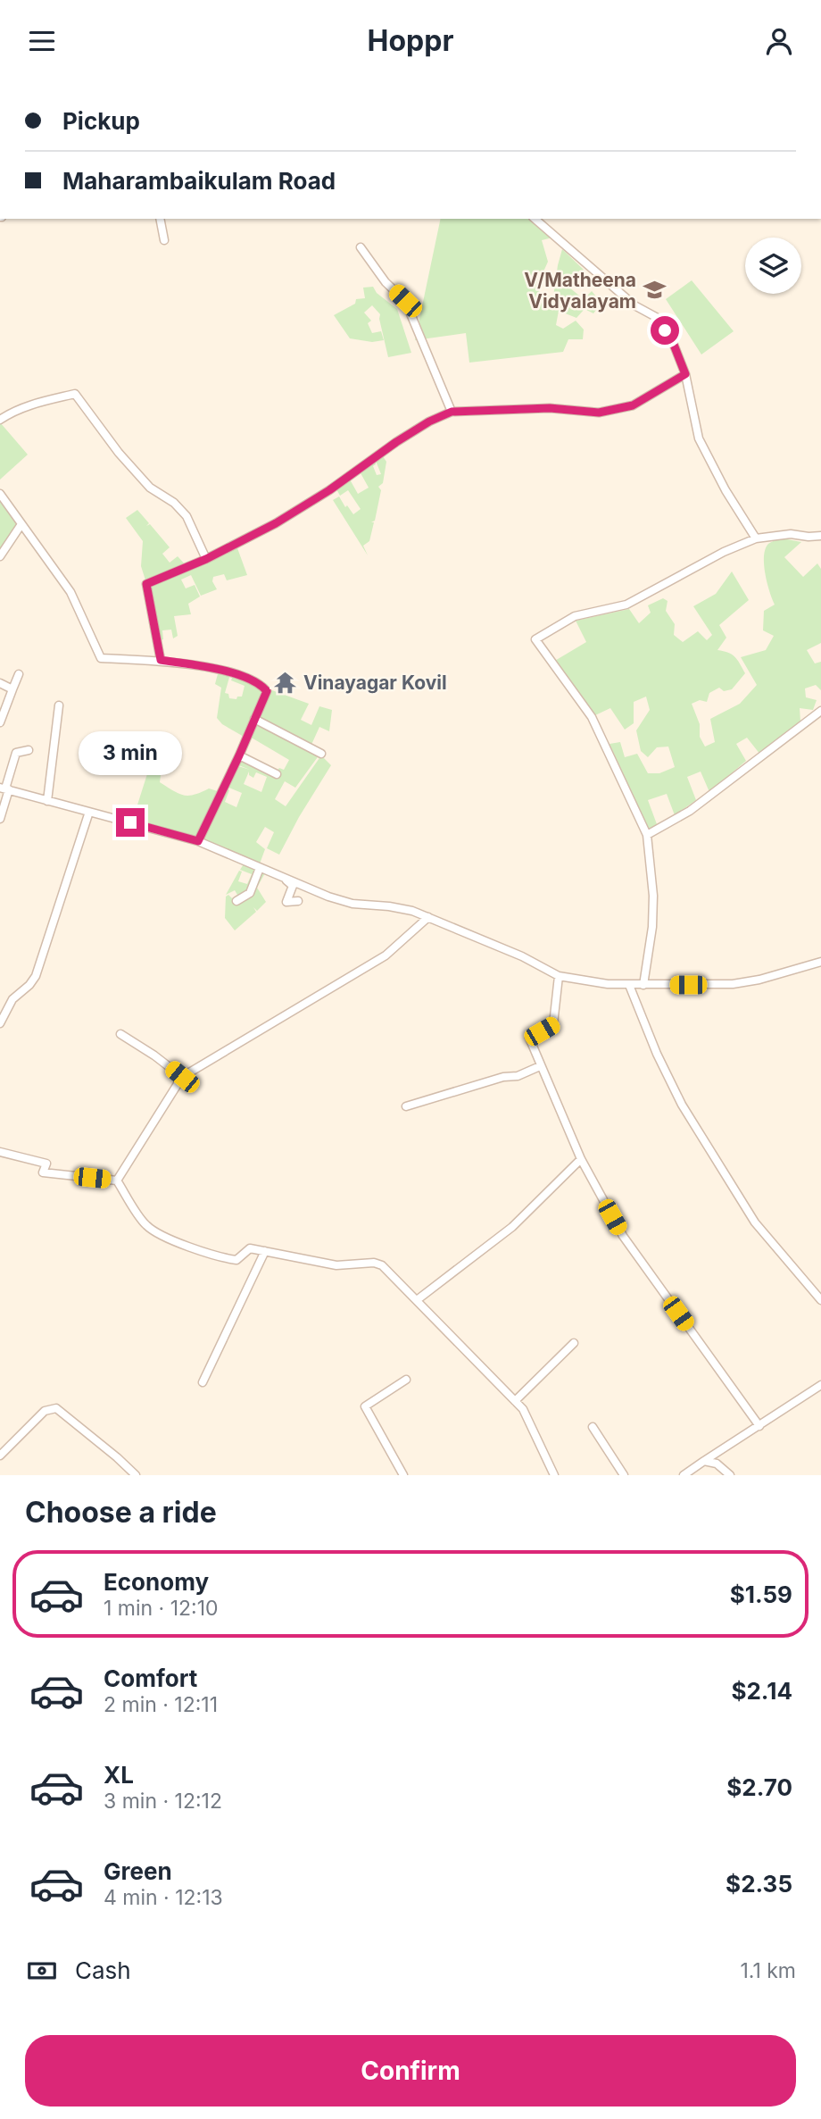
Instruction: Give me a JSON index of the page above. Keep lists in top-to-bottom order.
{
  "places": {
    "school or university": ["V/Matheena Vidyalayam"],
    "temple": ["Vinayagar Kovil"]
  },
  "page": {
    "header": "Hoppr",
    "banner": ["Pickup", "Maharambaikulam Road"],
    "bubble": "3 min",
    "heading": "Choose a ride",
    "list": [
      {
        "name": "Economy",
        "note": "1 min · 12:10",
        "value": "$1.59"
      },
      {
        "name": "Comfort",
        "note": "2 min · 12:11",
        "value": "$2.14"
      },
      {
        "name": "XL",
        "note": "3 min · 12:12",
        "value": "$2.70"
      },
      {
        "name": "Green",
        "note": "4 min · 12:13",
        "value": "$2.35"
      }
    ],
    "pay": ["Cash", "1.1 km"],
    "buttons": "Confirm"
  }
}
